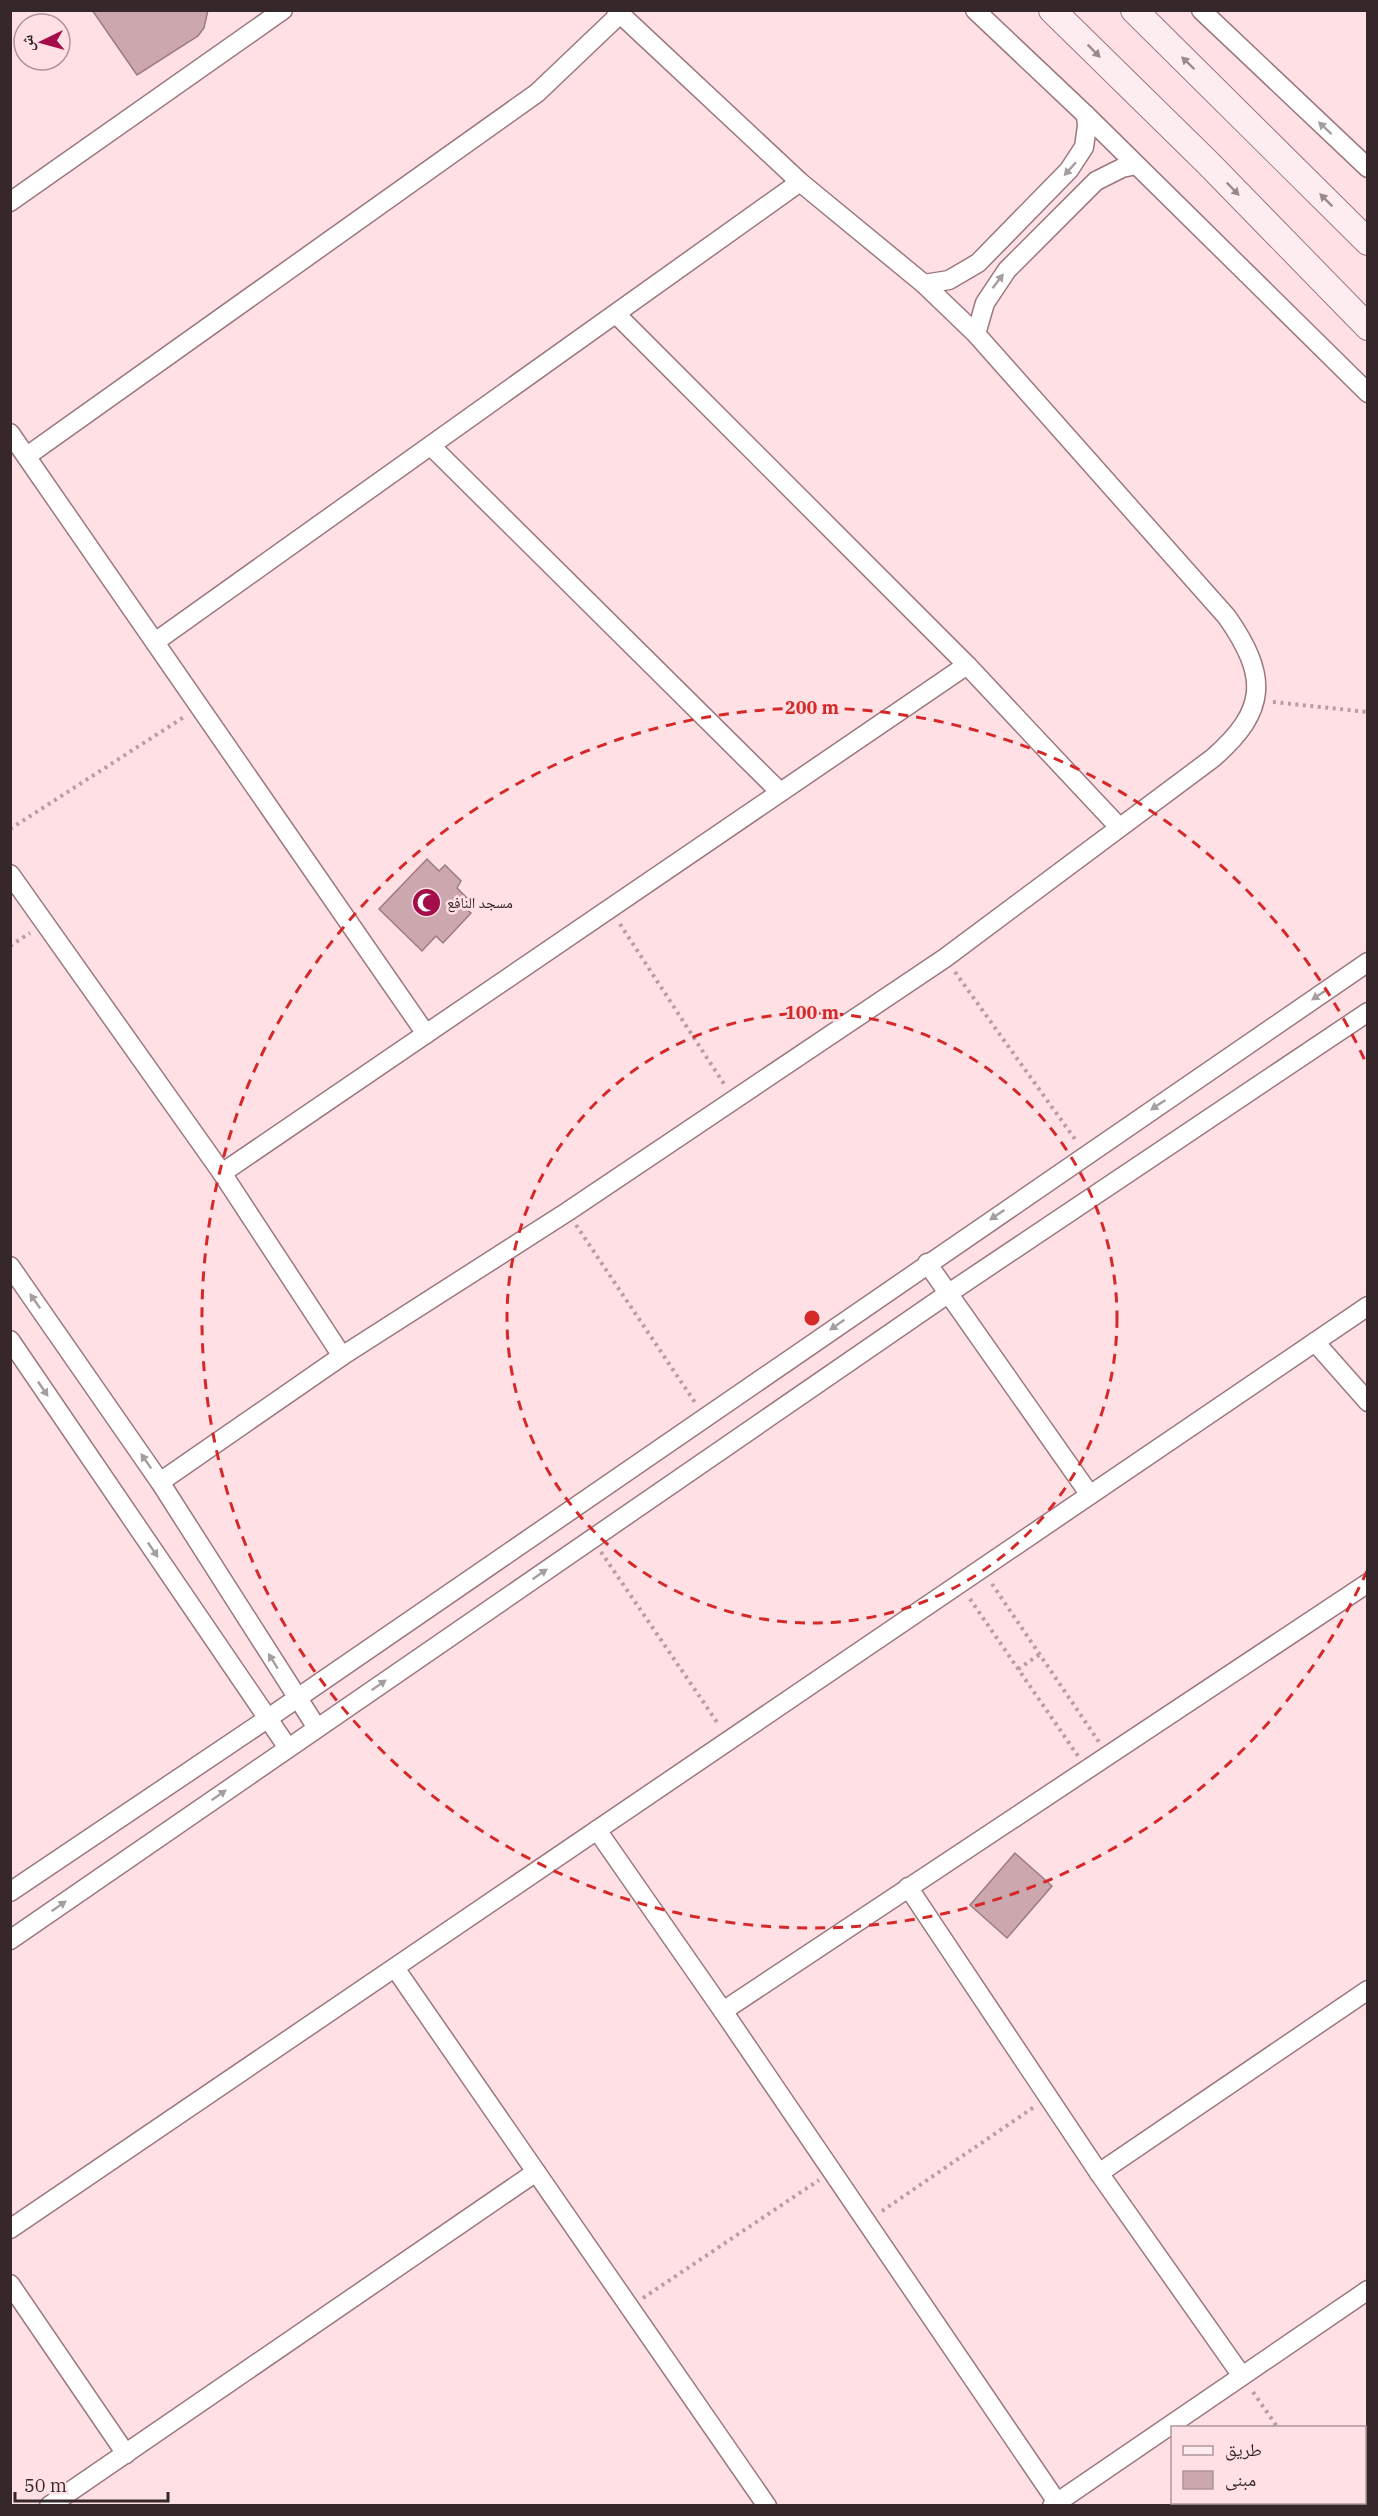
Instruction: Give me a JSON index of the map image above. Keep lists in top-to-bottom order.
{
  "places": {
    "mosque": ["مسجد النافع"]
  },
  "legend": ["طريق", "مبنى"],
  "scale_bar": "50 m",
  "north": "left",
  "rings": ["200 m", "100 m"]
}
